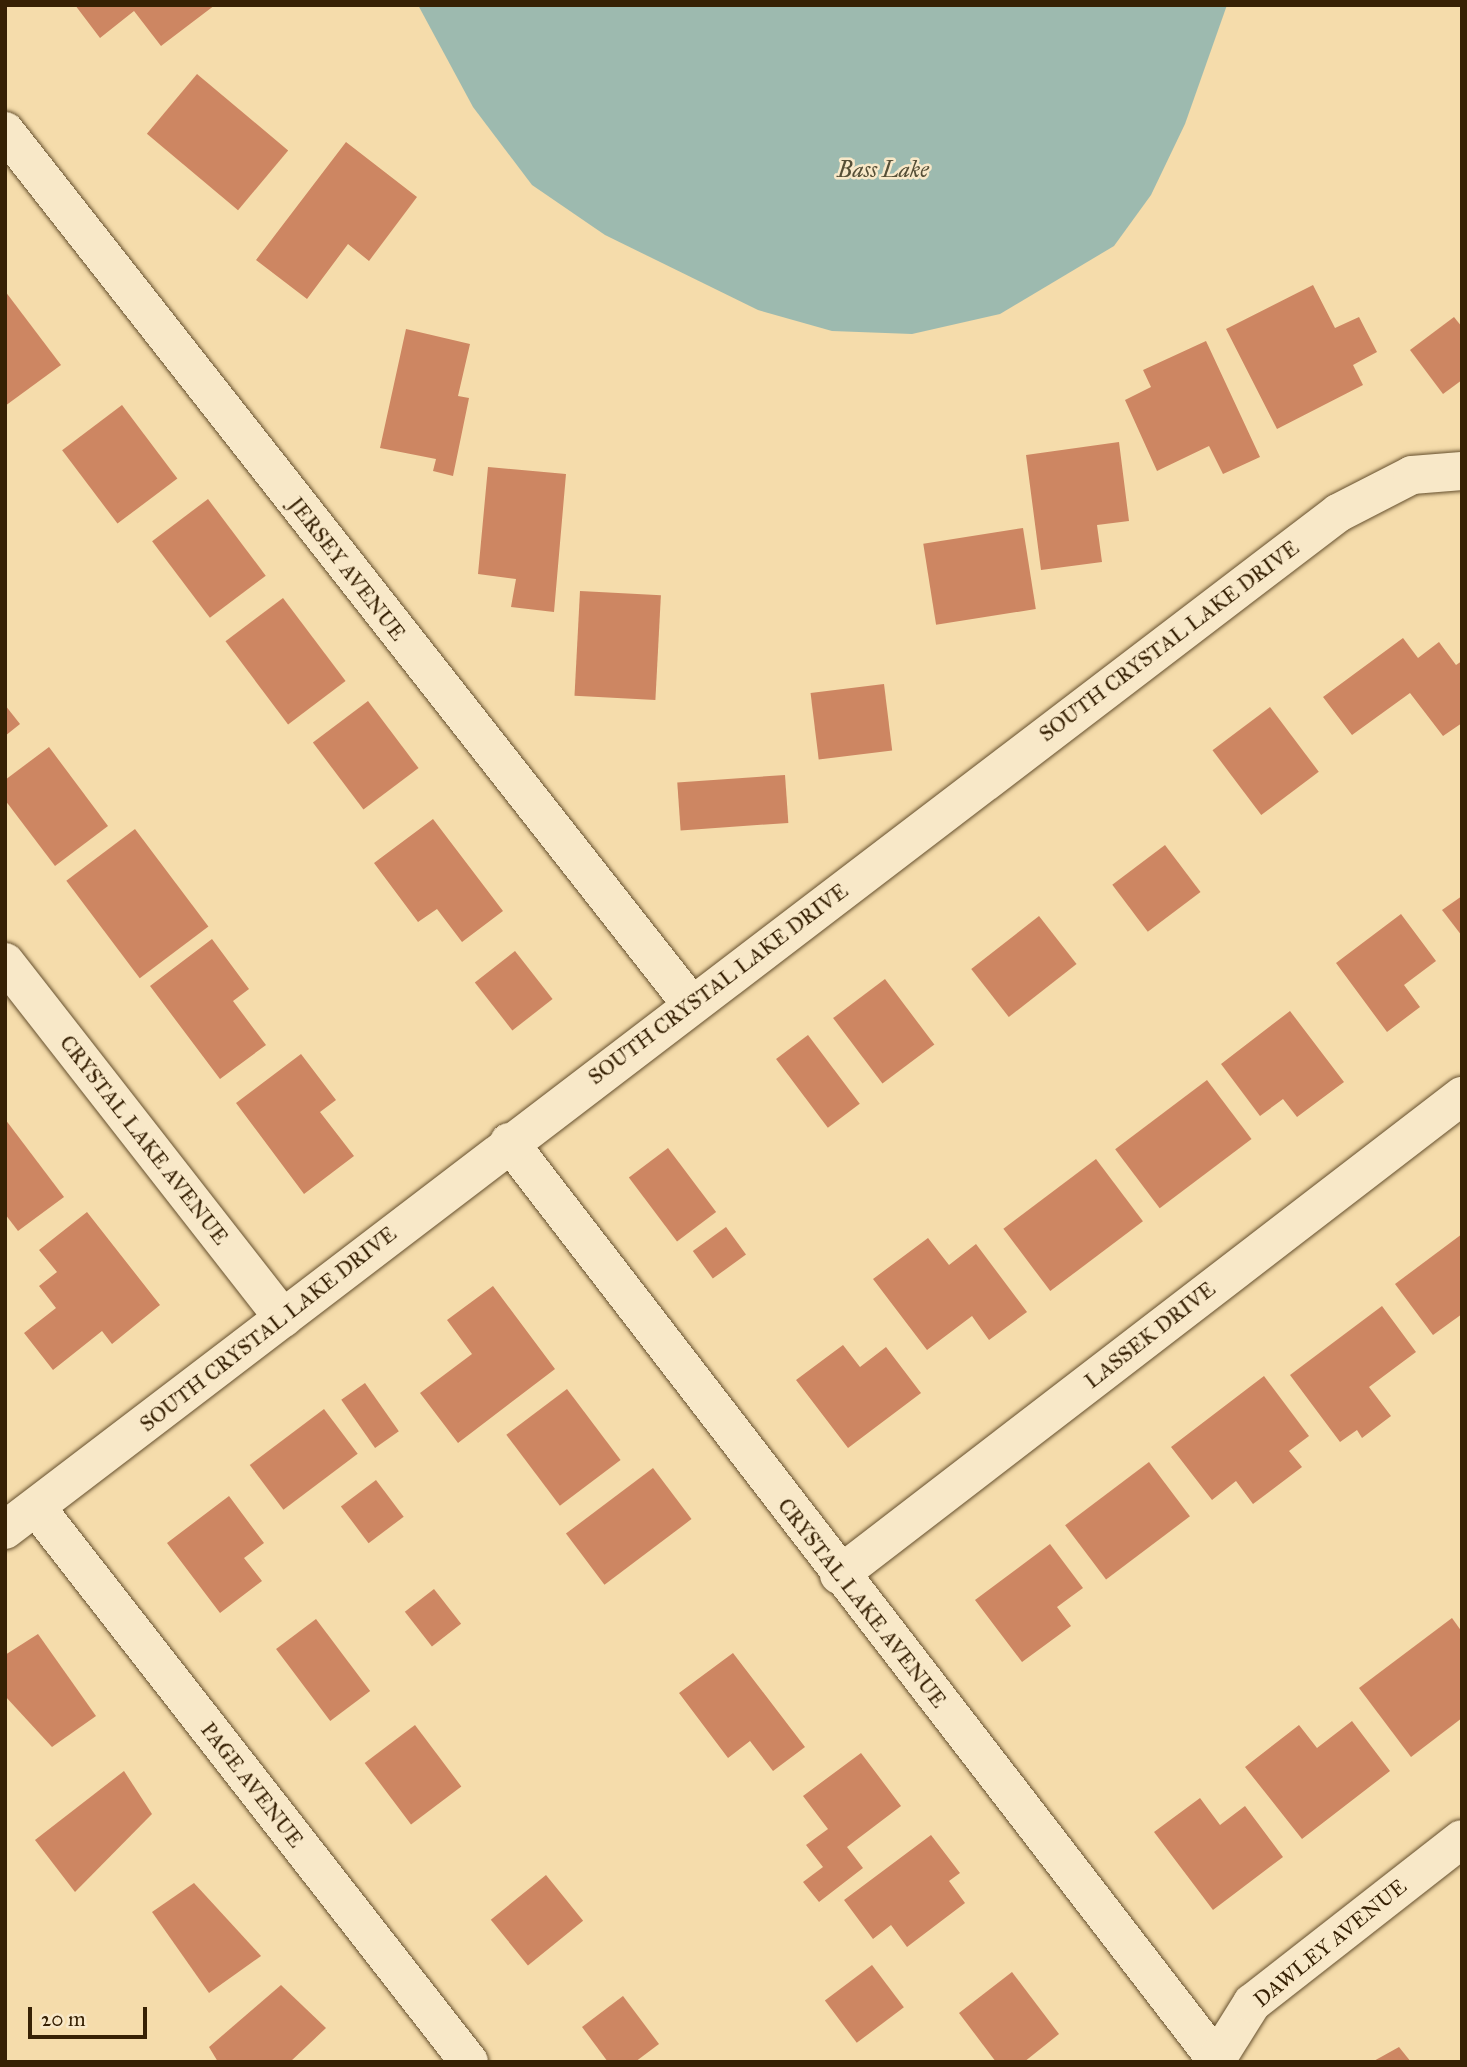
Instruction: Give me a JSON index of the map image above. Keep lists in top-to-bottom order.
{
  "streets": {
    "street": [
      "JERSEY AVENUE",
      "SOUTH CRYSTAL LAKE DRIVE",
      "CRYSTAL LAKE AVENUE",
      "LASSEK DRIVE",
      "PAGE AVENUE",
      "DAWLEY AVENUE"
    ]
  },
  "crossings": [
    ["JERSEY AVENUE", "SOUTH CRYSTAL LAKE DRIVE"],
    ["SOUTH CRYSTAL LAKE DRIVE", "CRYSTAL LAKE AVENUE"],
    ["SOUTH CRYSTAL LAKE DRIVE", "PAGE AVENUE"],
    ["CRYSTAL LAKE AVENUE", "LASSEK DRIVE"],
    ["CRYSTAL LAKE AVENUE", "DAWLEY AVENUE"]
  ],
  "water": ["Bass Lake"],
  "scale_bar": "20 m"
}
